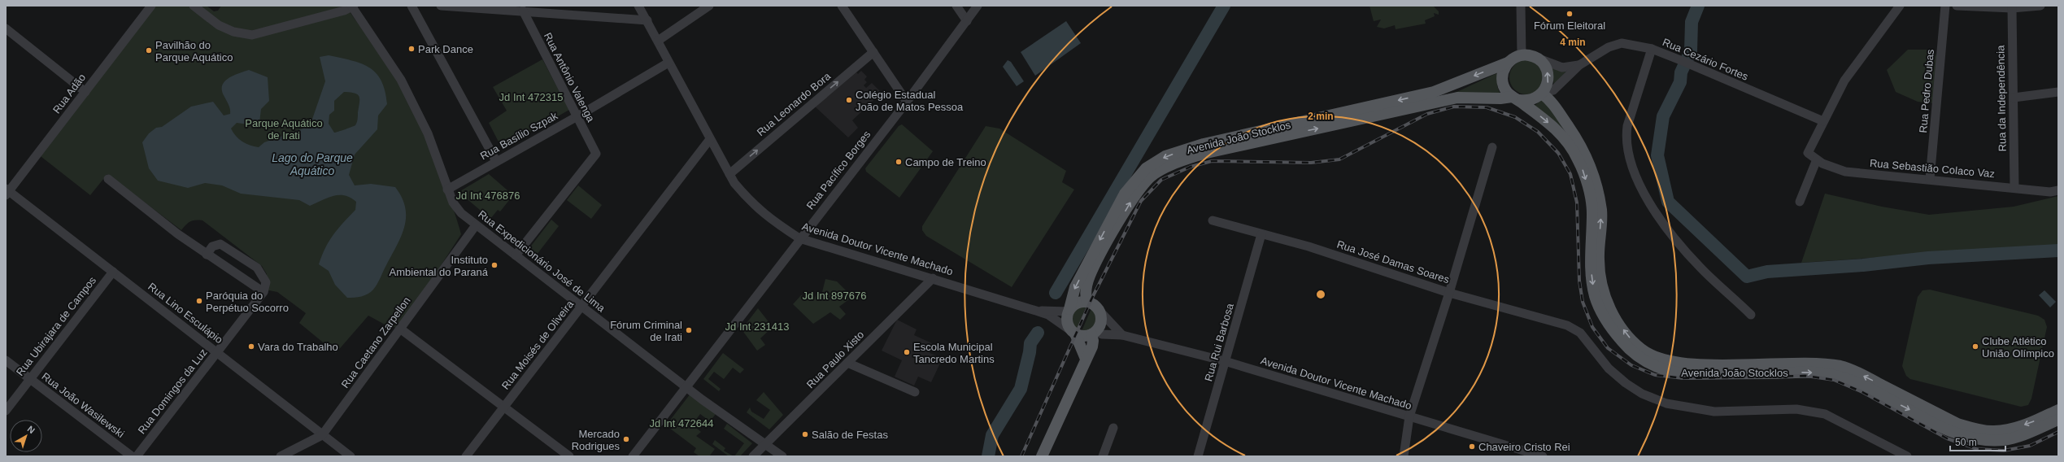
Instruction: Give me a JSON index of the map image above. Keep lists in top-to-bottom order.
{
  "streets": {
    "main road": ["Avenida João Stocklos"],
    "street": [
      "Rua Cezário Fortes",
      "Rua Antônio Valenga",
      "Rua Pedro Dubas",
      "Rua Adão",
      "Rua da Independência",
      "Rua Leonardo Bora",
      "Rua Basílio Szpak",
      "Rua Sebastião Colaco Vaz",
      "Rua Pacífico Borges",
      "Avenida Doutor Vicente Machado",
      "Rua Expedicionário José de Lima",
      "Rua José Damas Soares",
      "Rua Lino Esculápio",
      "Rua Ubirajara de Campos",
      "Rua Caetano Zarpellon",
      "Rua Rui Barbosa",
      "Rua Moisés de Oliveira",
      "Rua Paulo Xisto",
      "Rua Domingos da Luz",
      "Rua João Wasilewski"
    ]
  },
  "crossings": [
    ["Rua Cezário Fortes", "Avenida João Stocklos"],
    ["Rua Cezário Fortes", "Rua Sebastião Colaco Vaz"],
    ["Rua Antônio Valenga", "Rua Basílio Szpak"],
    ["Rua Antônio Valenga", "Rua Expedicionário José de Lima"],
    ["Rua Pedro Dubas", "Rua Sebastião Colaco Vaz"],
    ["Rua Adão", "Rua Lino Esculápio"],
    ["Rua da Independência", "Rua Sebastião Colaco Vaz"],
    ["Rua Leonardo Bora", "Avenida Doutor Vicente Machado"],
    ["Rua Basílio Szpak", "Avenida Doutor Vicente Machado"],
    ["Rua Basílio Szpak", "Rua Expedicionário José de Lima"],
    ["Avenida João Stocklos", "Avenida Doutor Vicente Machado"],
    ["Rua Pacífico Borges", "Avenida Doutor Vicente Machado"],
    ["Rua Pacífico Borges", "Rua Expedicionário José de Lima"],
    ["Avenida Doutor Vicente Machado", "Rua Rui Barbosa"],
    ["Avenida Doutor Vicente Machado", "Rua Moisés de Oliveira"],
    ["Avenida Doutor Vicente Machado", "Rua Paulo Xisto"],
    ["Rua Expedicionário José de Lima", "Rua Caetano Zarpellon"],
    ["Rua Expedicionário José de Lima", "Rua Moisés de Oliveira"],
    ["Rua Expedicionário José de Lima", "Rua Paulo Xisto"],
    ["Rua José Damas Soares", "Rua Rui Barbosa"],
    ["Rua Lino Esculápio", "Rua Ubirajara de Campos"],
    ["Rua Lino Esculápio", "Rua Caetano Zarpellon"],
    ["Rua Lino Esculápio", "Rua Domingos da Luz"],
    ["Rua Ubirajara de Campos", "Rua João Wasilewski"]
  ],
  "one_way": ["Rua Leonardo Bora"],
  "water": ["Lago do Parque Aquático"],
  "parks": [
    "Jd Int 472315",
    "Parque Aquático de Irati",
    "Jd Int 476876",
    "Jd Int 897676",
    "Jd Int 231413",
    "Jd Int 472644"
  ],
  "places": [
    "Fórum Eleitoral",
    "Park Dance",
    "Pavilhão do Parque Aquático",
    "Colégio Estadual João de Matos Pessoa",
    "Campo de Treino",
    "Instituto Ambiental do Paraná",
    "Paróquia do Perpétuo Socorro",
    "Fórum Criminal de Irati",
    "Vara do Trabalho",
    "Clube Atlético União Olímpico",
    "Escola Municipal Tancredo Martins",
    "Salão de Festas",
    "Mercado Rodrigues",
    "Chaveiro Cristo Rei"
  ],
  "scale_bar": "50 m",
  "north": "top right",
  "rings": ["4 min", "2 min"]
}
